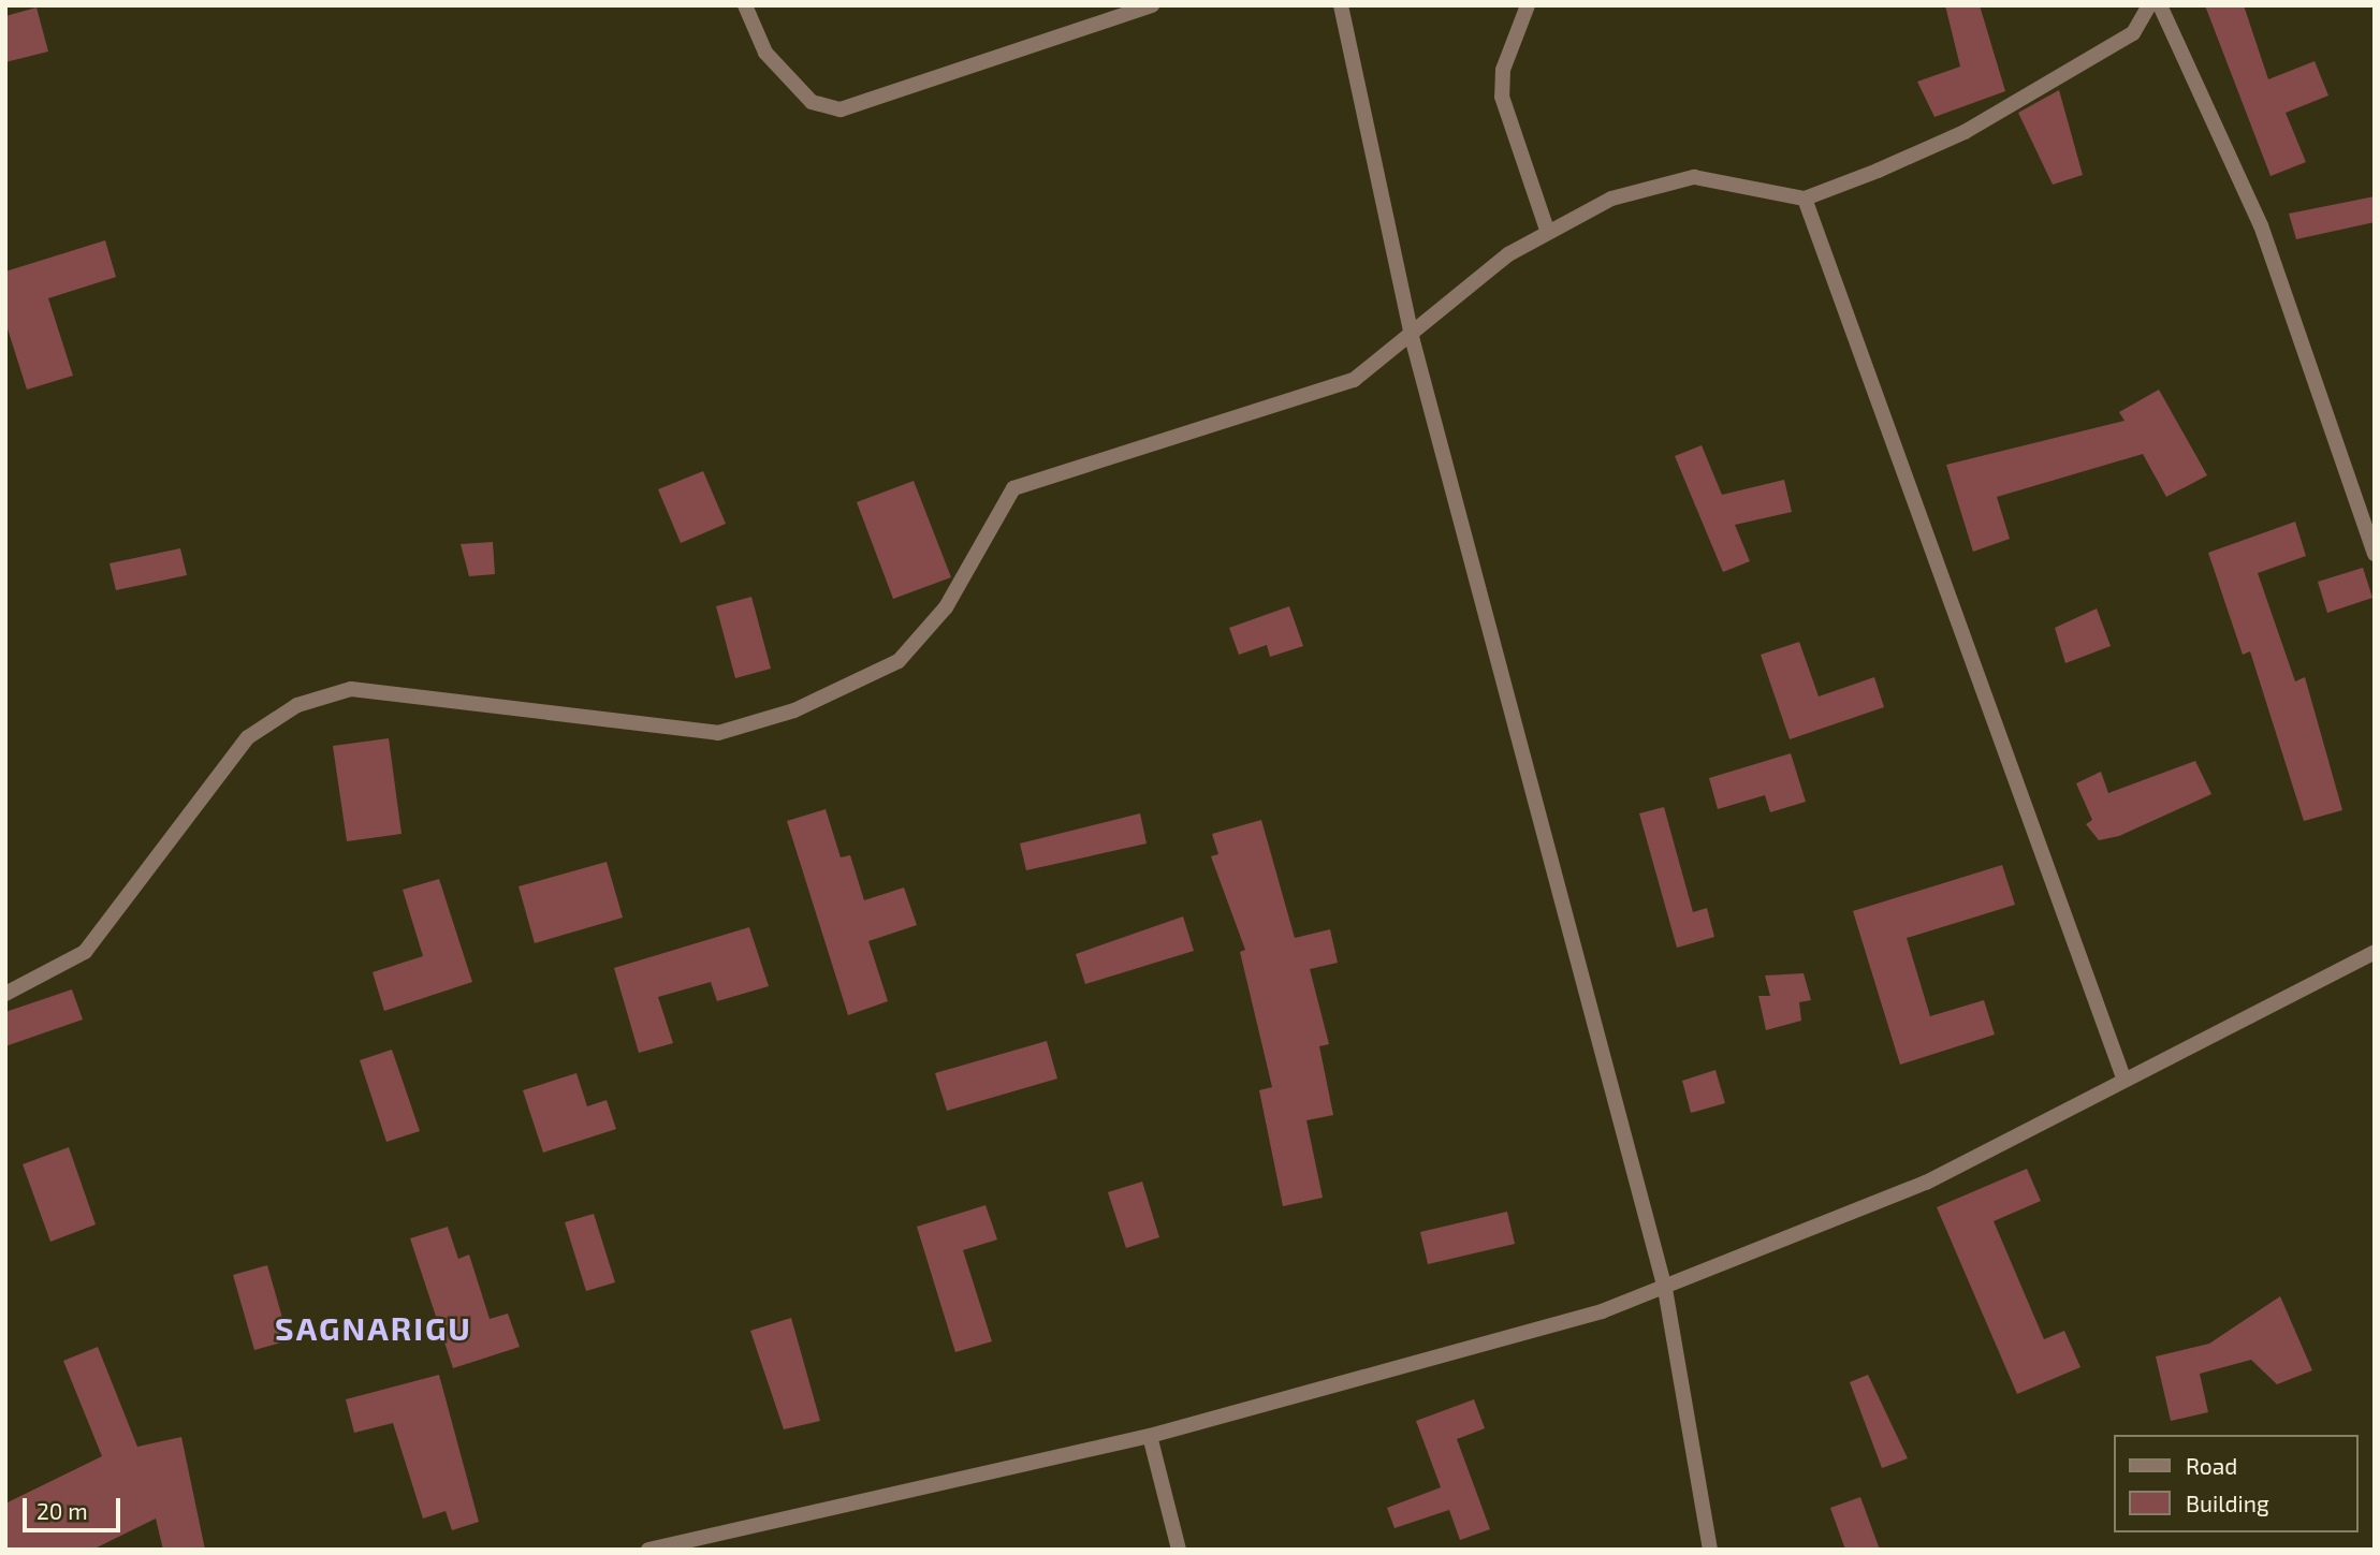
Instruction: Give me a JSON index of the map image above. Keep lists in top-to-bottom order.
{
  "districts": ["SAGNARIGU"],
  "legend": ["Road", "Building"],
  "scale_bar": "20 m"
}
